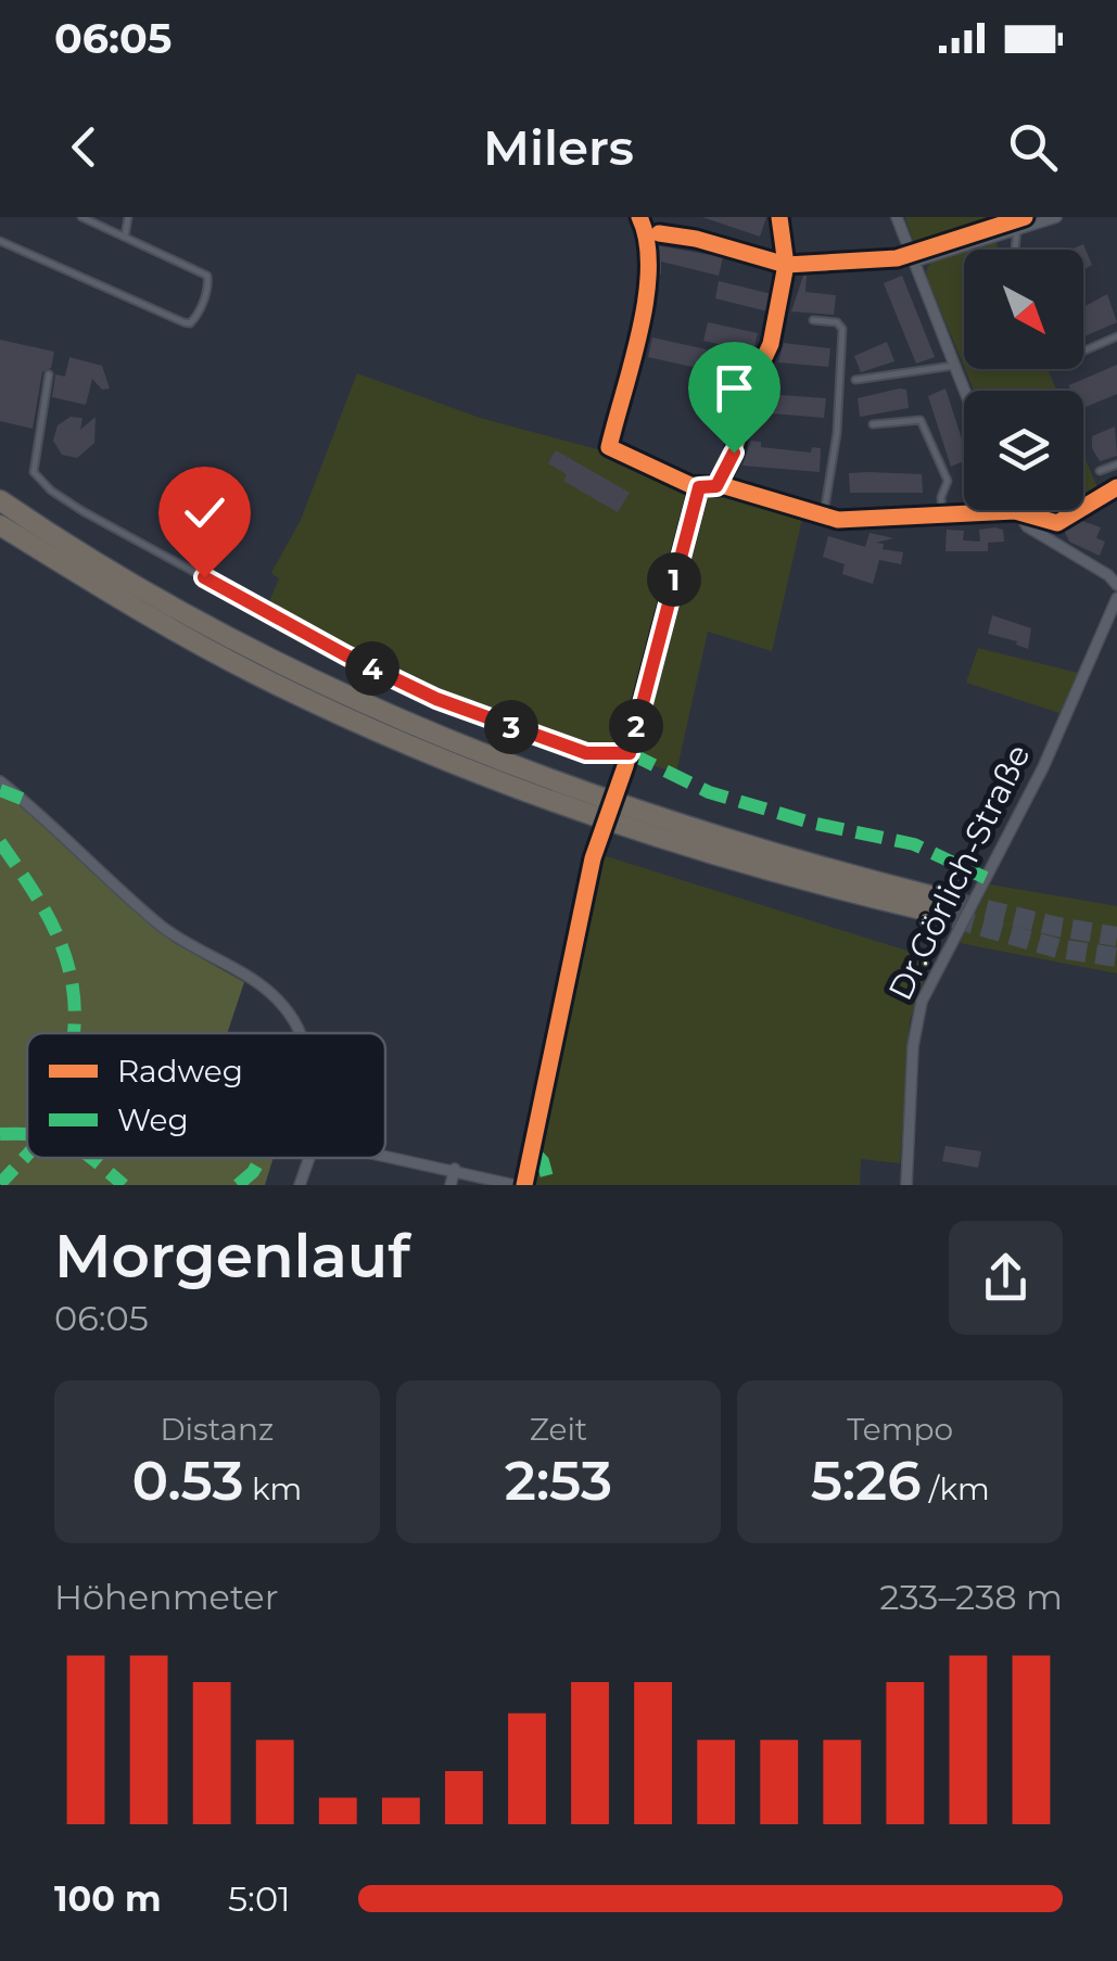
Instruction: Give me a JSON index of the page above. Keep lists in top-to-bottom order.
{
  "streets": {
    "street": ["Dr.Görlich-Straße"]
  },
  "legend": ["Radweg", "Weg"],
  "north": "bottom right",
  "page": {
    "status": "06:05",
    "header": "Milers",
    "pins": [
      "1",
      "4",
      "2",
      "3"
    ],
    "heading": ["Morgenlauf", "06:05"],
    "stats": [
      ["Distanz", "0.53 km"],
      ["Zeit", "2:53"],
      ["Tempo", "5:26 /km"]
    ],
    "chart": ["Höhenmeter", "233–238 m"],
    "list": [
      {
        "name": "100 m",
        "note": "5:01"
      }
    ]
  }
}
